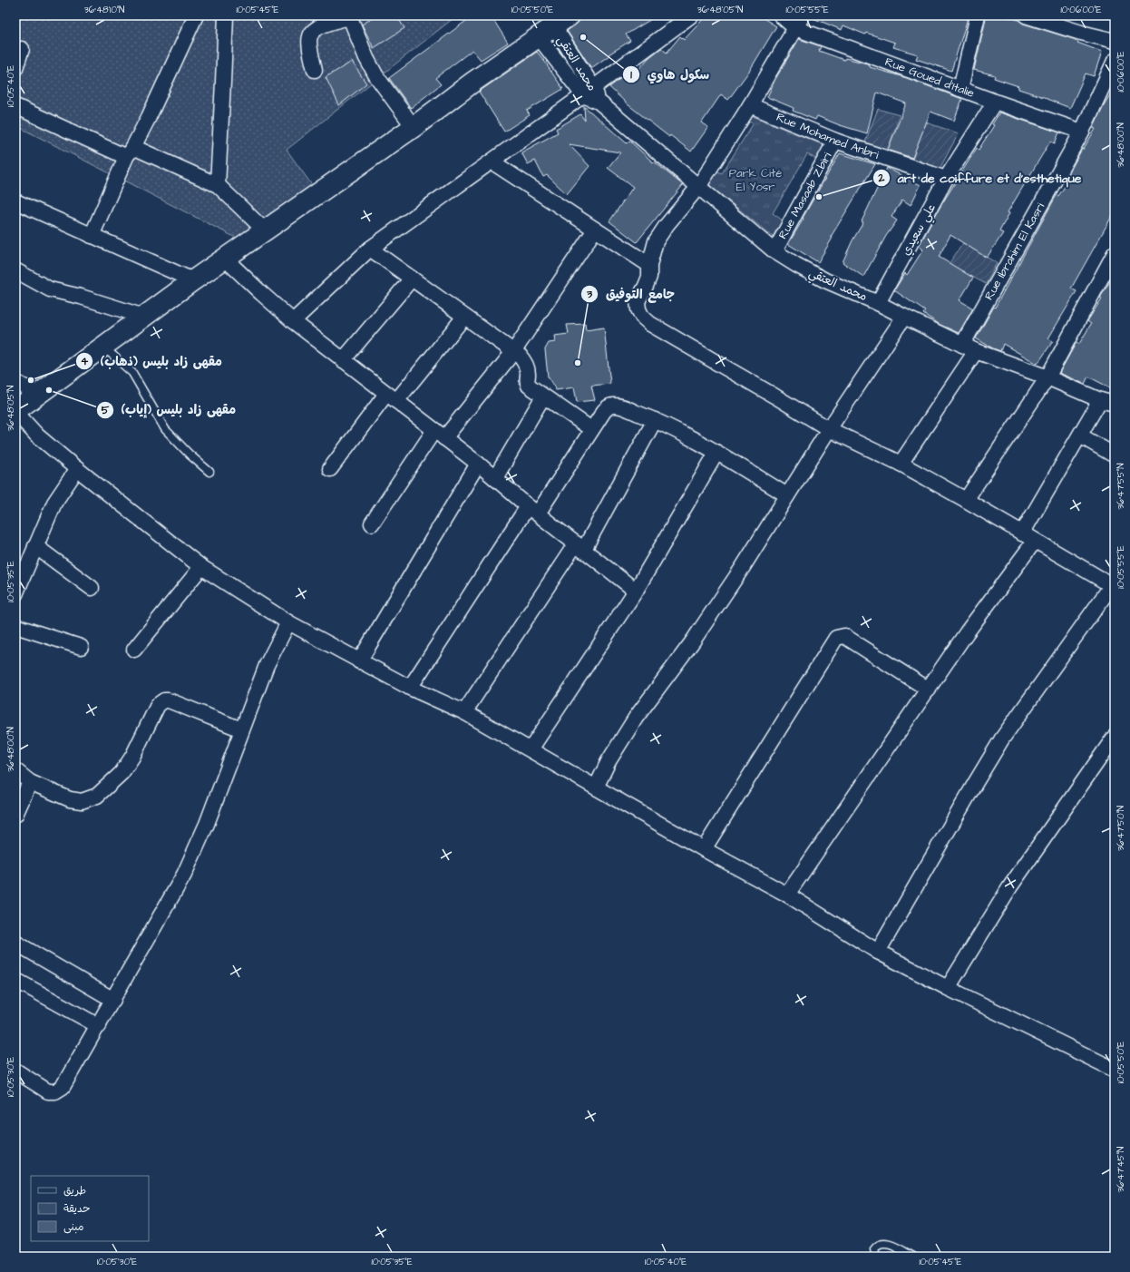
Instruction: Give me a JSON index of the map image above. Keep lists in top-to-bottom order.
{
  "streets": {
    "street": [
      "محمد العتقي",
      "Rue Goued d'Italie",
      "Rue Mohamed Anbri",
      "Rue Masaab Zbiri",
      "علي سعيدي",
      "Rue Ibrahim El Kasri"
    ]
  },
  "crossings": [
    ["محمد العتقي", "Rue Masaab Zbiri"],
    ["محمد العتقي", "علي سعيدي"],
    ["محمد العتقي", "Rue Ibrahim El Kasri"],
    ["Rue Goued d'Italie", "علي سعيدي"],
    ["Rue Goued d'Italie", "Rue Ibrahim El Kasri"],
    ["Rue Mohamed Anbri", "Rue Masaab Zbiri"],
    ["Rue Mohamed Anbri", "علي سعيدي"]
  ],
  "parks": ["Park Cité El Yosr"],
  "places": [
    "سكول هاوي",
    "art de coiffure et d'esthetique",
    "جامع التوفيق",
    "مقهى زاد بليس (ذهاب)",
    "مقهى زاد بليس (إياب)"
  ],
  "legend": ["طريق", "حديقة", "مبنى"],
  "coordinates": [
    "36°48'10\"N",
    "10°05'45\"E",
    "10°05'50\"E",
    "36°48'05\"N",
    "10°05'55\"E",
    "10°06'00\"E",
    "10°05'40\"E",
    "36°48'00\"N",
    "36°47'55\"N",
    "10°05'35\"E",
    "36°47'50\"N",
    "10°05'30\"E",
    "36°47'45\"N"
  ]
}
